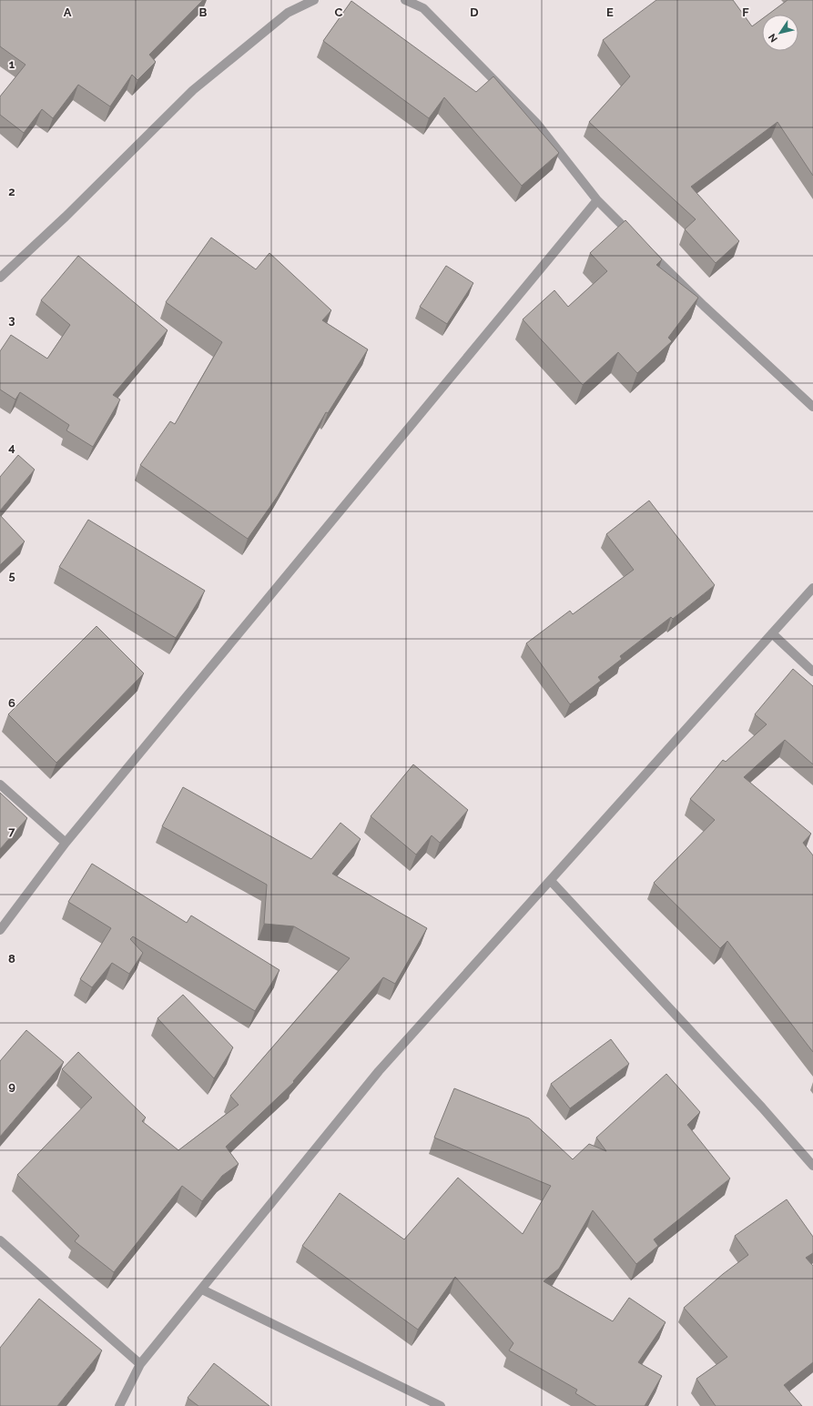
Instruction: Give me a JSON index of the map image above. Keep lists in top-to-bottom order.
{
  "north": "bottom left",
  "grid": {
    "columns": [
      "A",
      "B",
      "C",
      "D",
      "E",
      "F"
    ],
    "rows": [
      "1",
      "2",
      "3",
      "4",
      "5",
      "6",
      "7",
      "8",
      "9"
    ]
  }
}
